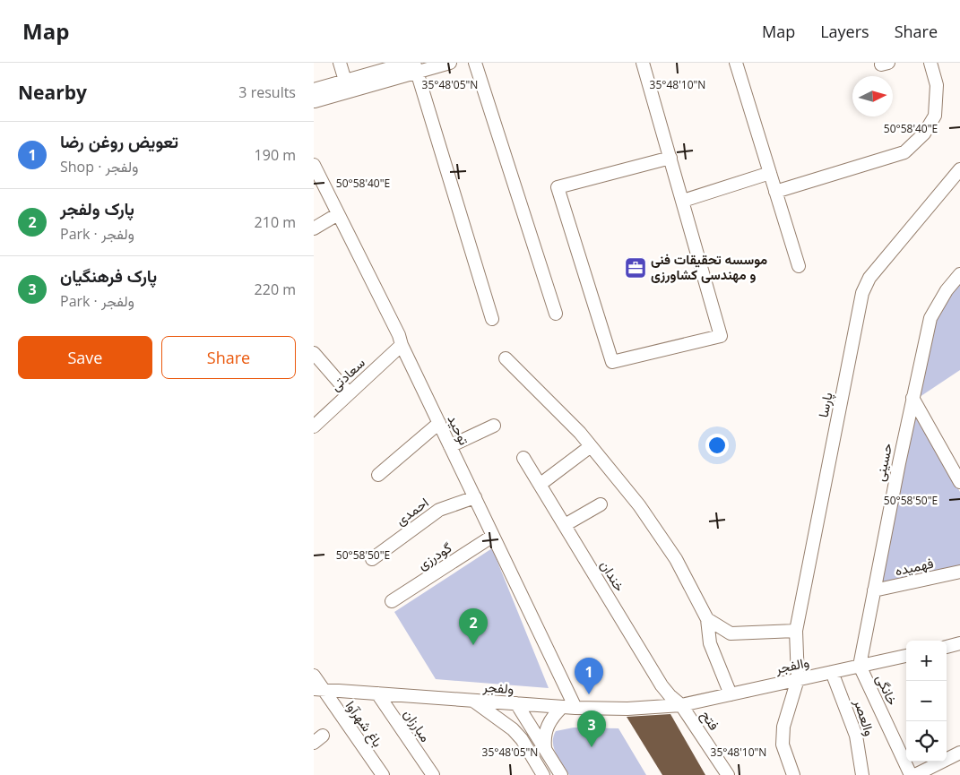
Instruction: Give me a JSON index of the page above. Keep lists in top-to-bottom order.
{
  "streets": {
    "street": [
      "سعادتی",
      "پارسا",
      "توحید",
      "حسینی",
      "احمدی",
      "گودرزی",
      "فهمیده",
      "خندان",
      "والفجر",
      "ولفجر",
      "خانگی",
      "والعصر",
      "فتح",
      "باغ شهرآوا",
      "مبارزان"
    ]
  },
  "crossings": [
    ["سعادتی", "توحید"],
    ["پارسا", "والفجر"],
    ["توحید", "احمدی"],
    ["توحید", "گودرزی"],
    ["توحید", "ولفجر"],
    ["حسینی", "فهمیده"],
    ["حسینی", "والفجر"],
    ["حسینی", "خانگی"],
    ["خندان", "والفجر"],
    ["خندان", "ولفجر"],
    ["خندان", "فتح"],
    ["والفجر", "ولفجر"],
    ["والفجر", "خانگی"],
    ["والفجر", "والعصر"],
    ["والفجر", "فتح"],
    ["ولفجر", "فتح"],
    ["ولفجر", "باغ شهرآوا"],
    ["ولفجر", "مبارزان"]
  ],
  "places": {
    "office": ["موسسه تحقیقات فنی و مهندسی کشاورزی"]
  },
  "north": "right",
  "page": {
    "header": "Map",
    "nav": ["Map", "Layers", "Share"],
    "heading": ["Nearby", "3 results"],
    "list": [
      {
        "mark": "1",
        "name": "تعویض روغن رضا",
        "note": "Shop · ولفجر",
        "value": "190 m"
      },
      {
        "mark": "2",
        "name": "پارک ولفجر",
        "note": "Park · ولفجر",
        "value": "210 m"
      },
      {
        "mark": "3",
        "name": "پارک فرهنگیان",
        "note": "Park · ولفجر",
        "value": "220 m"
      }
    ],
    "buttons": ["Save", "Share"],
    "pins": ["2", "1", "3"],
    "map_buttons": ["+", "−"]
  },
  "coordinates": [
    "35°48'05\"N",
    "35°48'10\"N",
    "50°58'40\"E",
    "50°58'50\"E"
  ]
}
